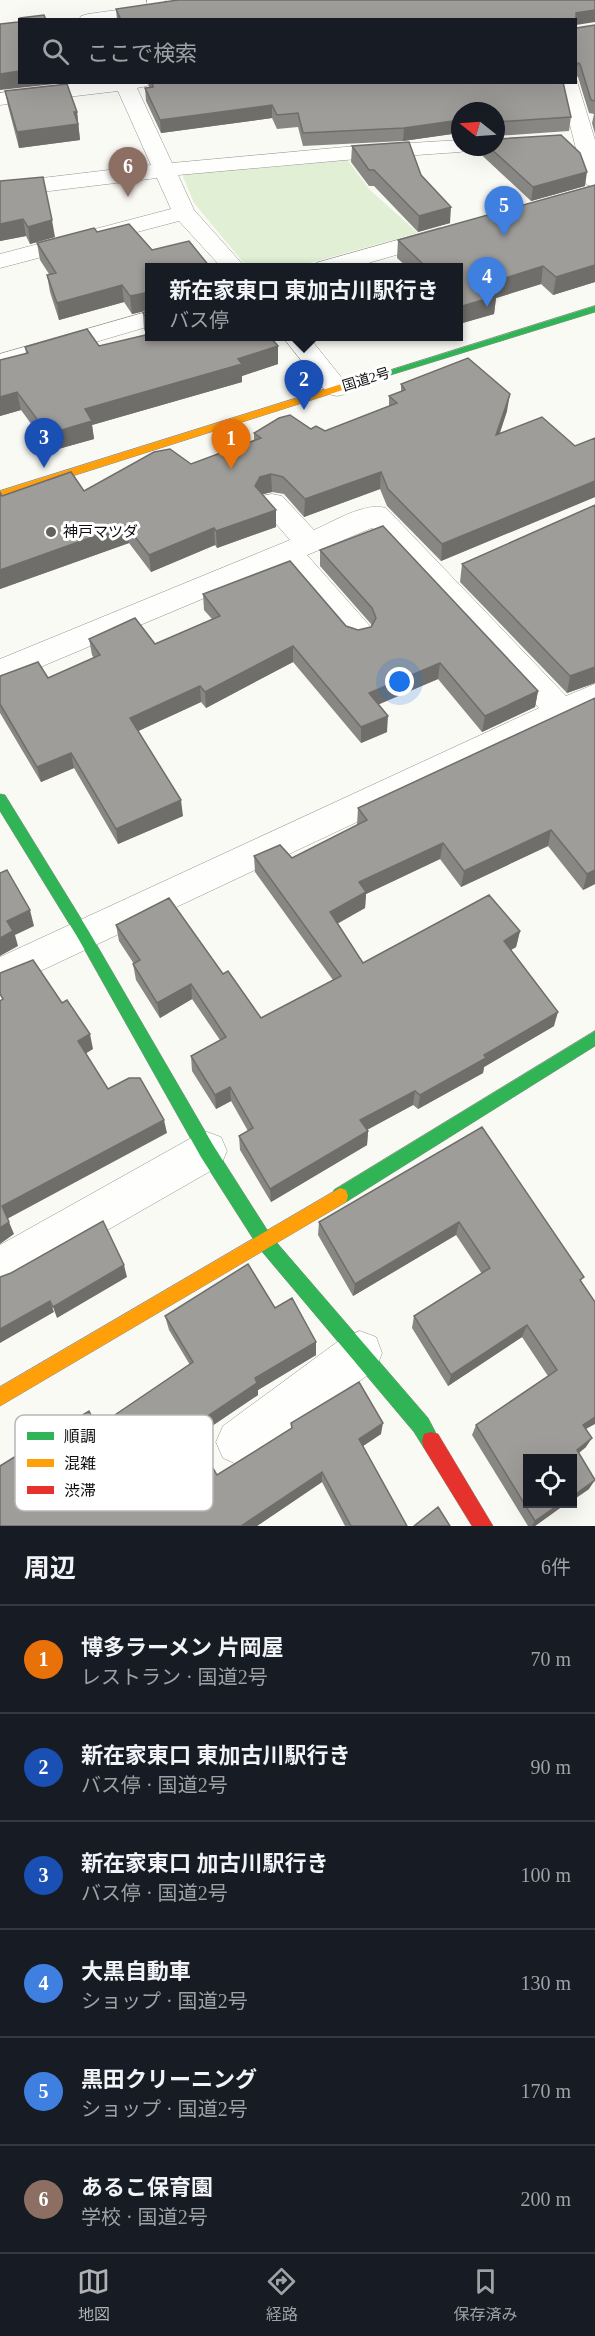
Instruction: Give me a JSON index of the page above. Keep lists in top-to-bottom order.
{
  "streets": {
    "main road": ["国道2号"]
  },
  "places": ["神戸マツダ"],
  "legend": ["順調", "混雑", "渋滞"],
  "north": "left",
  "page": {
    "search": "ここで検索",
    "pins": [
      "6",
      "5",
      "4",
      "2",
      "3",
      "1"
    ],
    "popup": ["新在家東口 東加古川駅行き", "バス停"],
    "heading": ["周辺", "6件"],
    "list": [
      {
        "mark": "1",
        "name": "博多ラーメン 片岡屋",
        "note": "レストラン · 国道2号",
        "value": "70 m"
      },
      {
        "mark": "2",
        "name": "新在家東口 東加古川駅行き",
        "note": "バス停 · 国道2号",
        "value": "90 m"
      },
      {
        "mark": "3",
        "name": "新在家東口 加古川駅行き",
        "note": "バス停 · 国道2号",
        "value": "100 m"
      },
      {
        "mark": "4",
        "name": "大黒自動車",
        "note": "ショップ · 国道2号",
        "value": "130 m"
      },
      {
        "mark": "5",
        "name": "黒田クリーニング",
        "note": "ショップ · 国道2号",
        "value": "170 m"
      },
      {
        "mark": "6",
        "name": "あるこ保育園",
        "note": "学校 · 国道2号",
        "value": "200 m"
      }
    ],
    "nav": ["地図", "経路", "保存済み"]
  }
}
